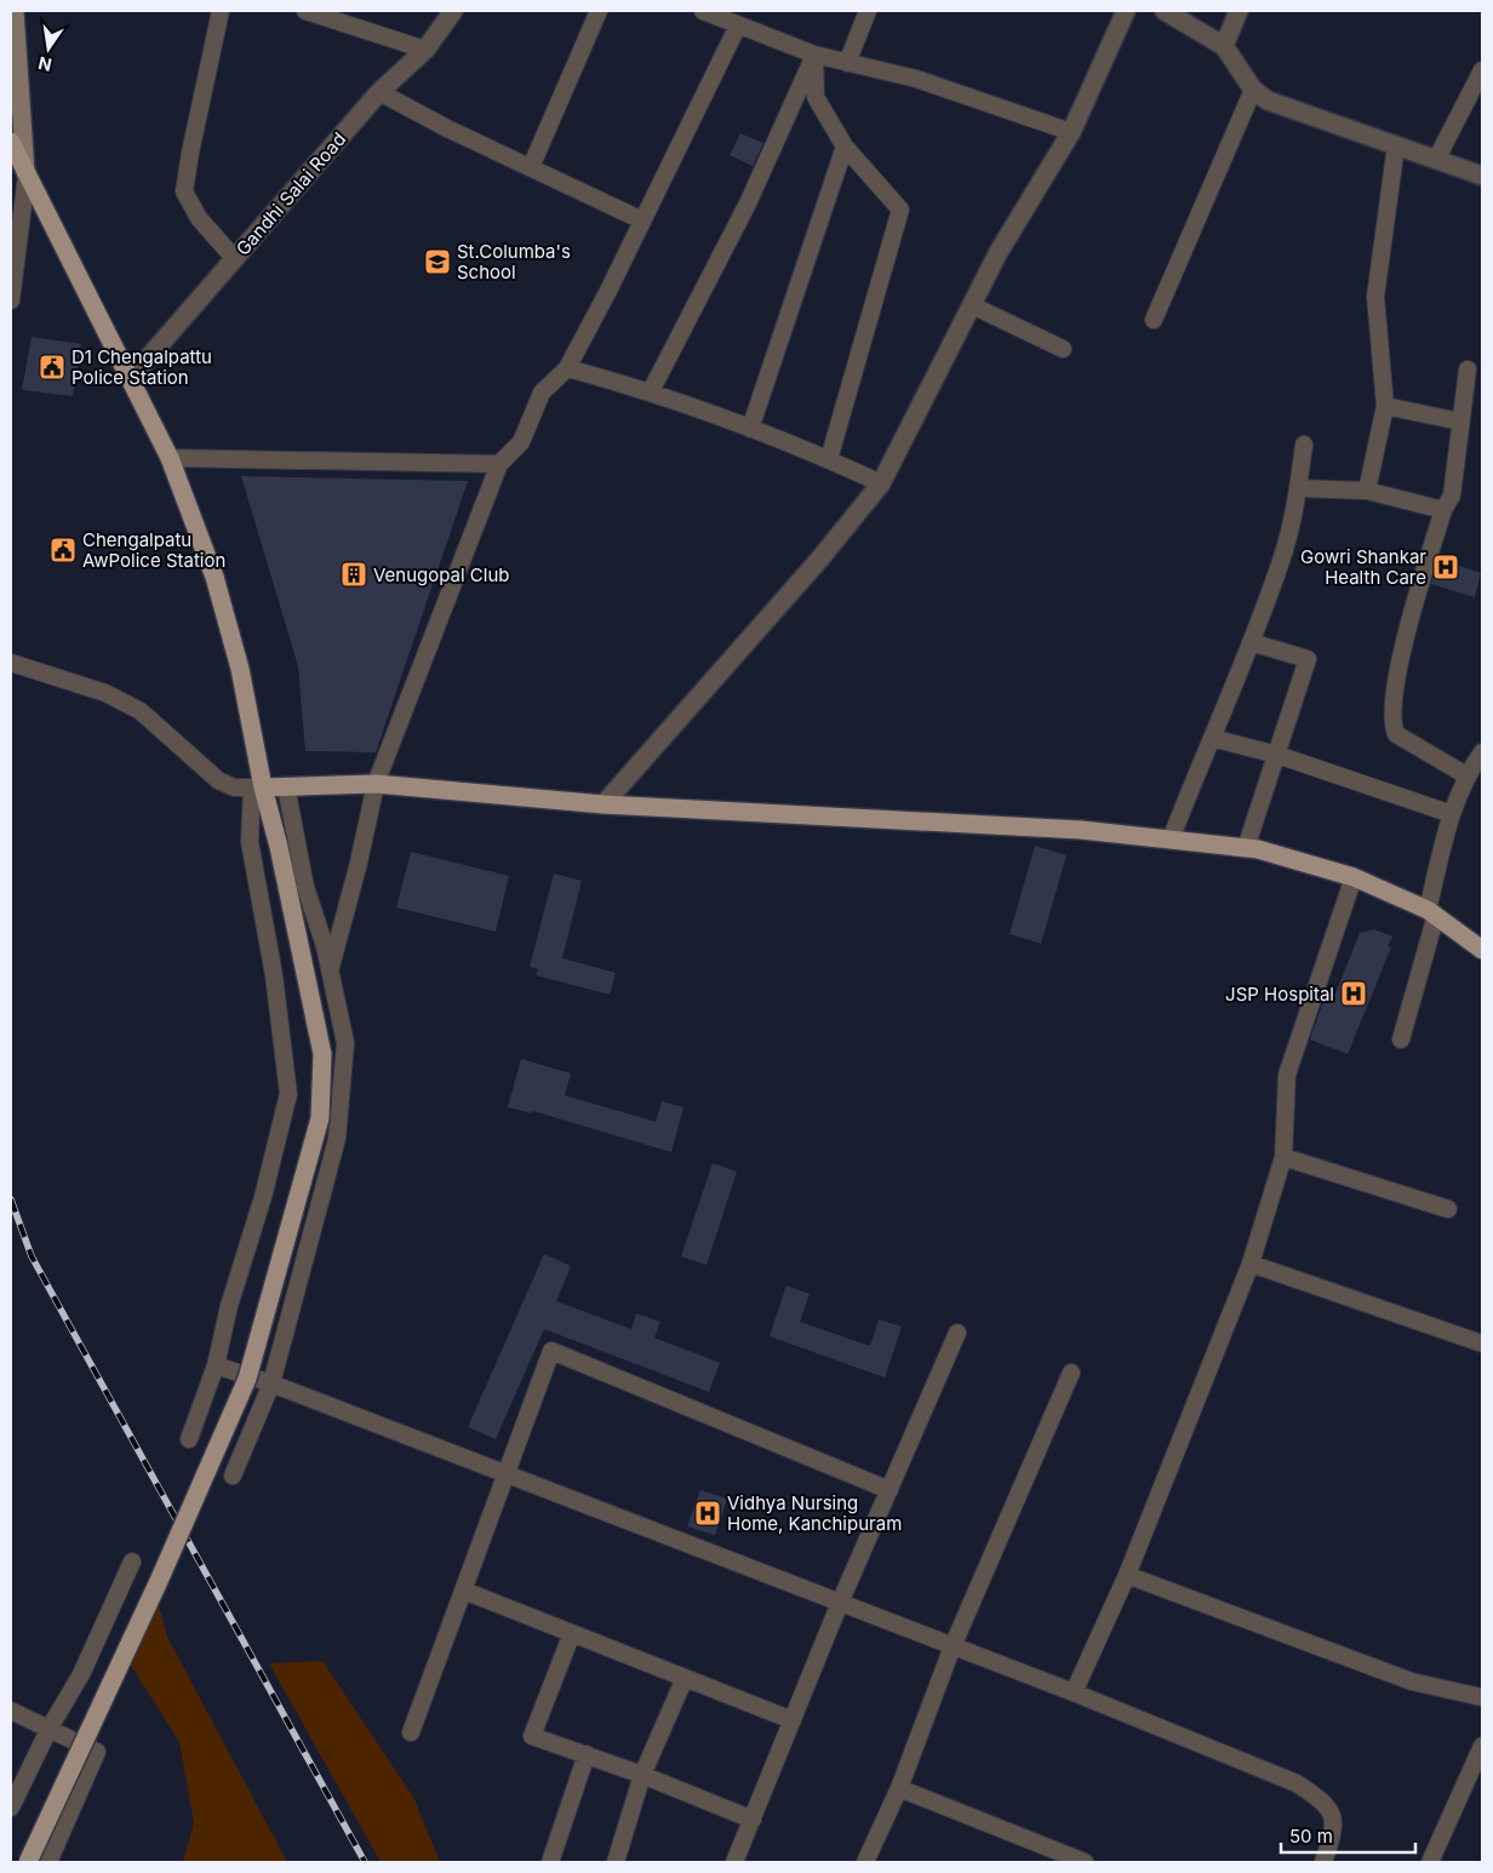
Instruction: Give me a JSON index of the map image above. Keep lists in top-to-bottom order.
{
  "streets": {
    "street": ["Gandhi Salai Road"]
  },
  "places": {
    "school or university": ["St.Columba's School"],
    "public building": ["D1 Chengalpattu Police Station", "Chengalpatu AwPolice Station"],
    "hospital": ["Gowri Shankar Health Care", "JSP Hospital", "Vidhya Nursing Home, Kanchipuram"],
    "building": ["Venugopal Club"]
  },
  "scale_bar": "50 m",
  "north": "bottom"
}
